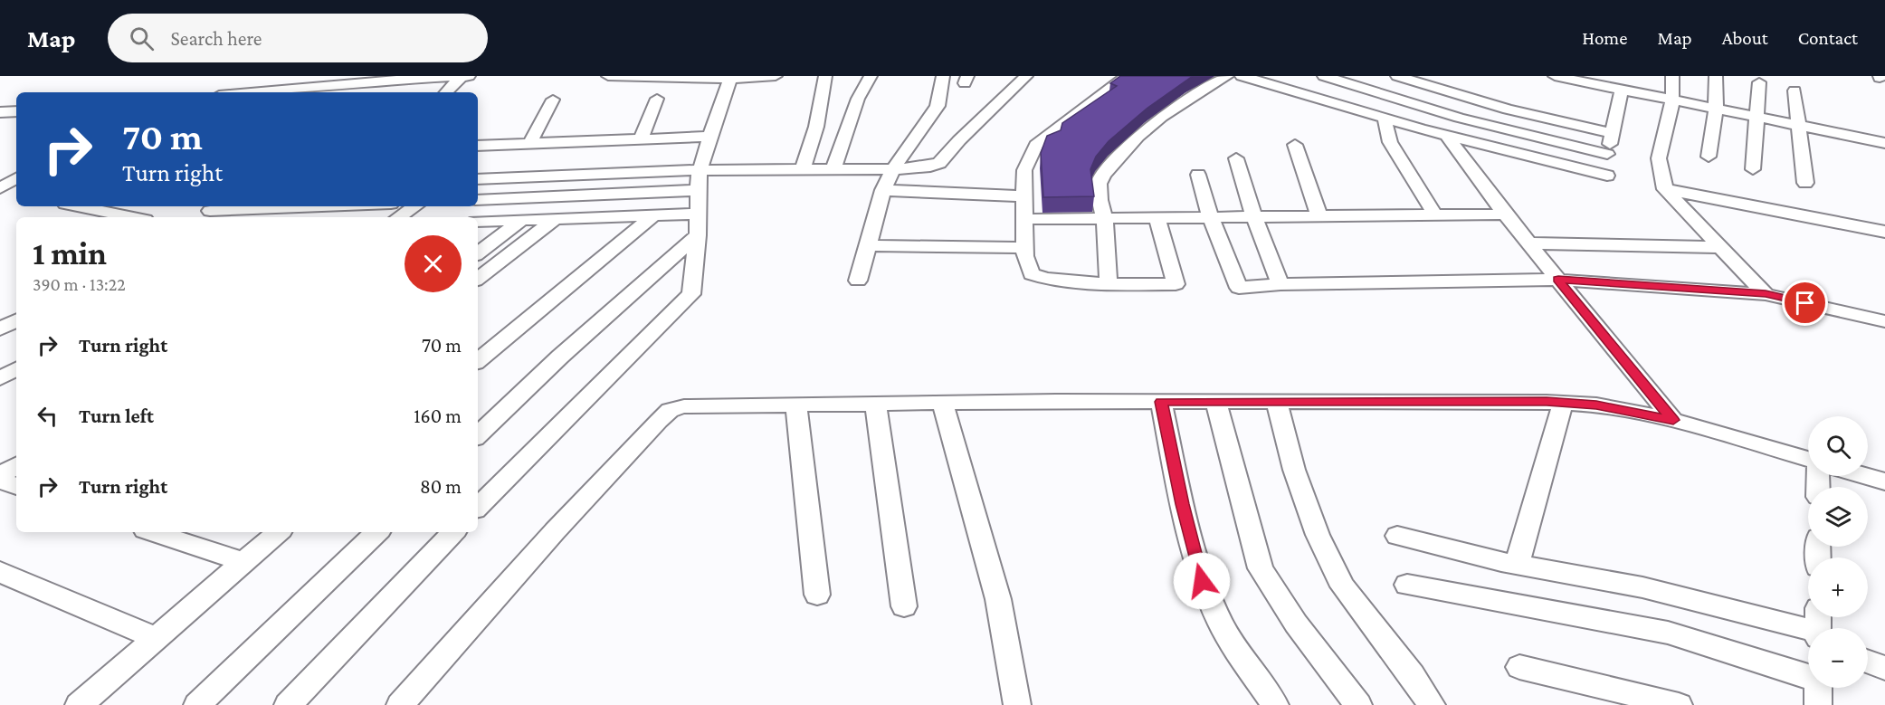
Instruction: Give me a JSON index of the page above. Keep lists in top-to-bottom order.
{
  "page": {
    "header": "Map",
    "search": "Search here",
    "nav": [
      "Home",
      "Map",
      "About",
      "Contact"
    ],
    "turn": ["70 m", "Turn right"],
    "heading": ["1 min", "390 m · 13:22"],
    "list": [
      {
        "name": "Turn right",
        "value": "70 m"
      },
      {
        "name": "Turn left",
        "value": "160 m"
      },
      {
        "name": "Turn right",
        "value": "80 m"
      }
    ],
    "map_buttons": ["+", "−"]
  }
}
